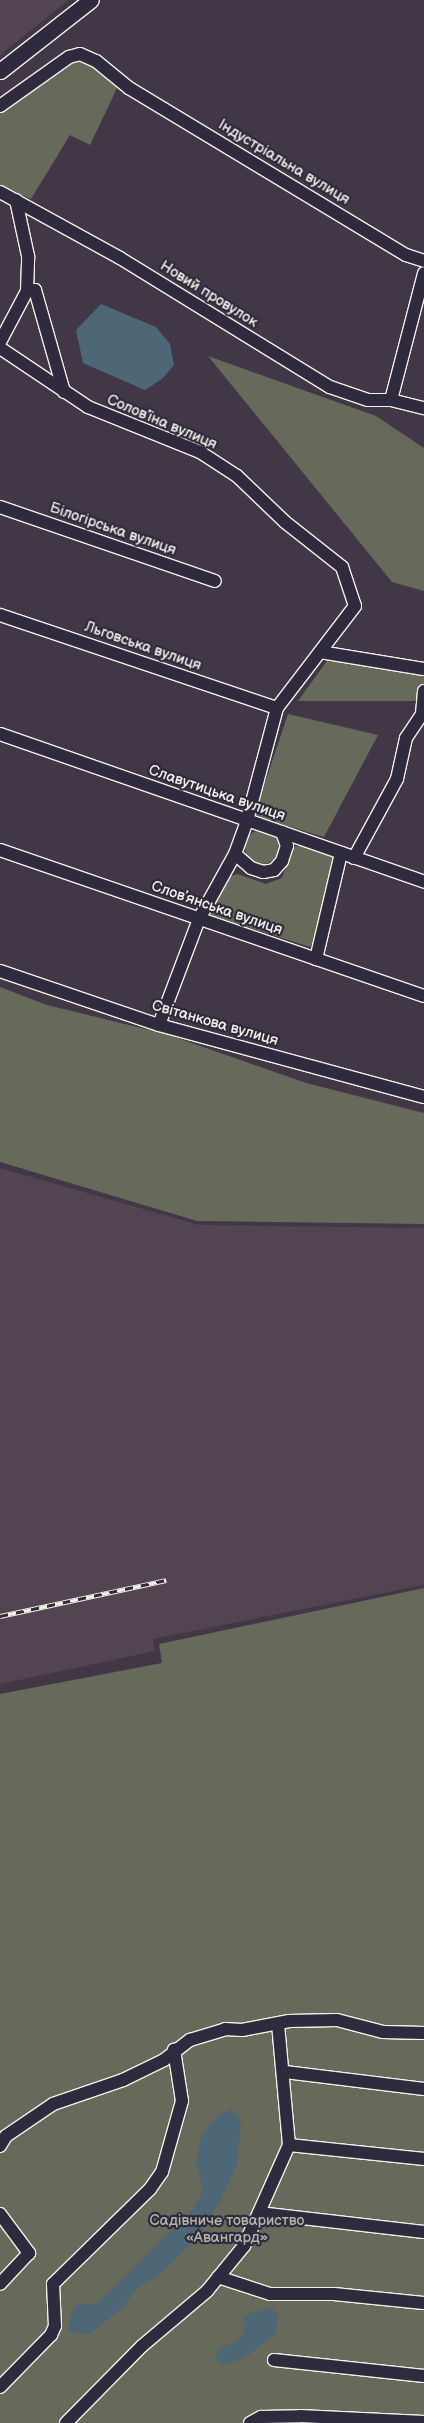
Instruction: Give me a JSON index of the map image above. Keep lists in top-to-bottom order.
{
  "streets": {
    "street": [
      "Індустріальна вулиця",
      "Новий провулок",
      "Соловʼїна вулиця",
      "Білогірська вулиця",
      "Льговська вулиця",
      "Славутицька вулиця",
      "Словʼянська вулиця",
      "Світанкова вулиця"
    ]
  },
  "parks": ["Садівниче товариство «Авангард»"]
}
